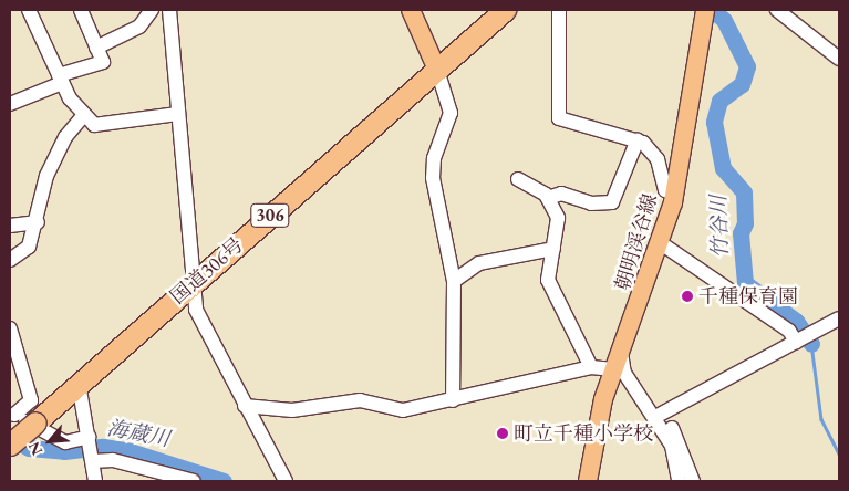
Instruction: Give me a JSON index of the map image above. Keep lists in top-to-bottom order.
{
  "streets": {
    "highway": ["306", "国道306号"],
    "main road": ["朝明渓谷線"]
  },
  "water": ["竹谷川", "海蔵川"],
  "places": ["千種保育園", "町立千種小学校"],
  "north": "bottom left"
}
